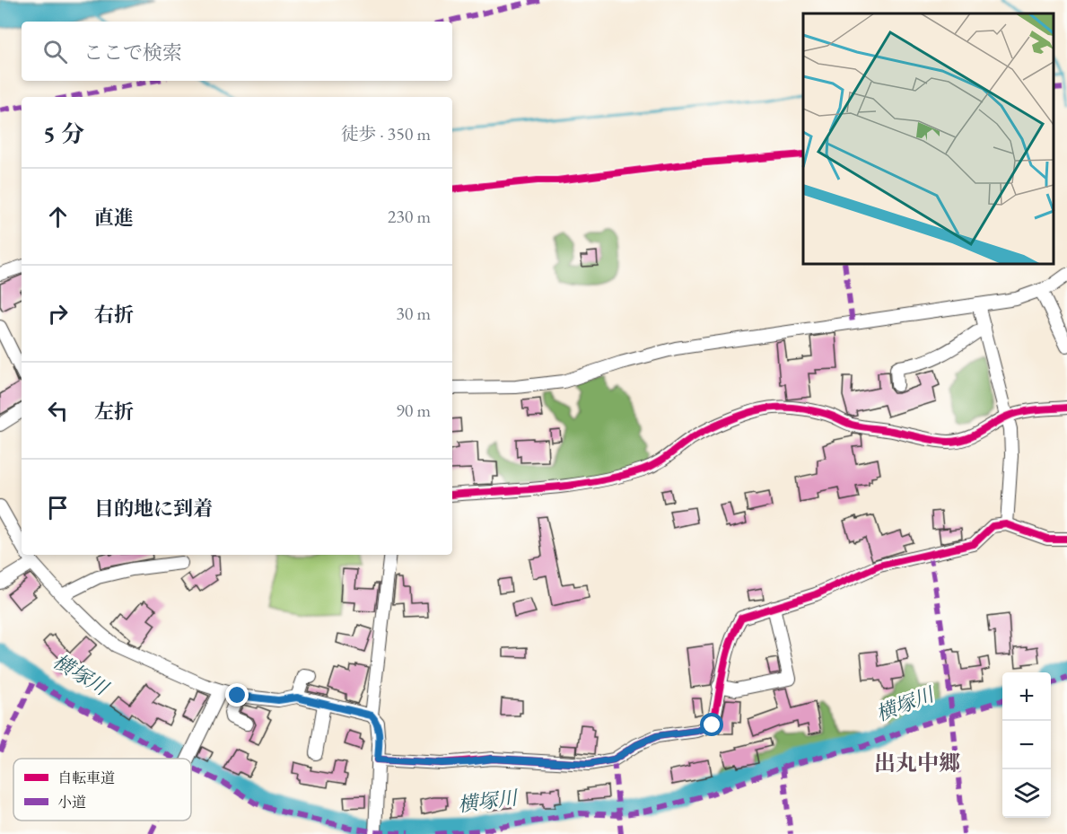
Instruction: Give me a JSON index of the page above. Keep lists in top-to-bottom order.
{
  "districts": ["出丸中郷"],
  "water": ["横塚川"],
  "legend": ["自転車道", "小道"],
  "page": {
    "search": "ここで検索",
    "heading": ["5 分", "徒歩 · 350 m"],
    "list": [
      ["直進", "230 m"],
      ["右折", "30 m"],
      ["左折", "90 m"],
      "目的地に到着"
    ],
    "map_buttons": ["+", "−"]
  }
}
